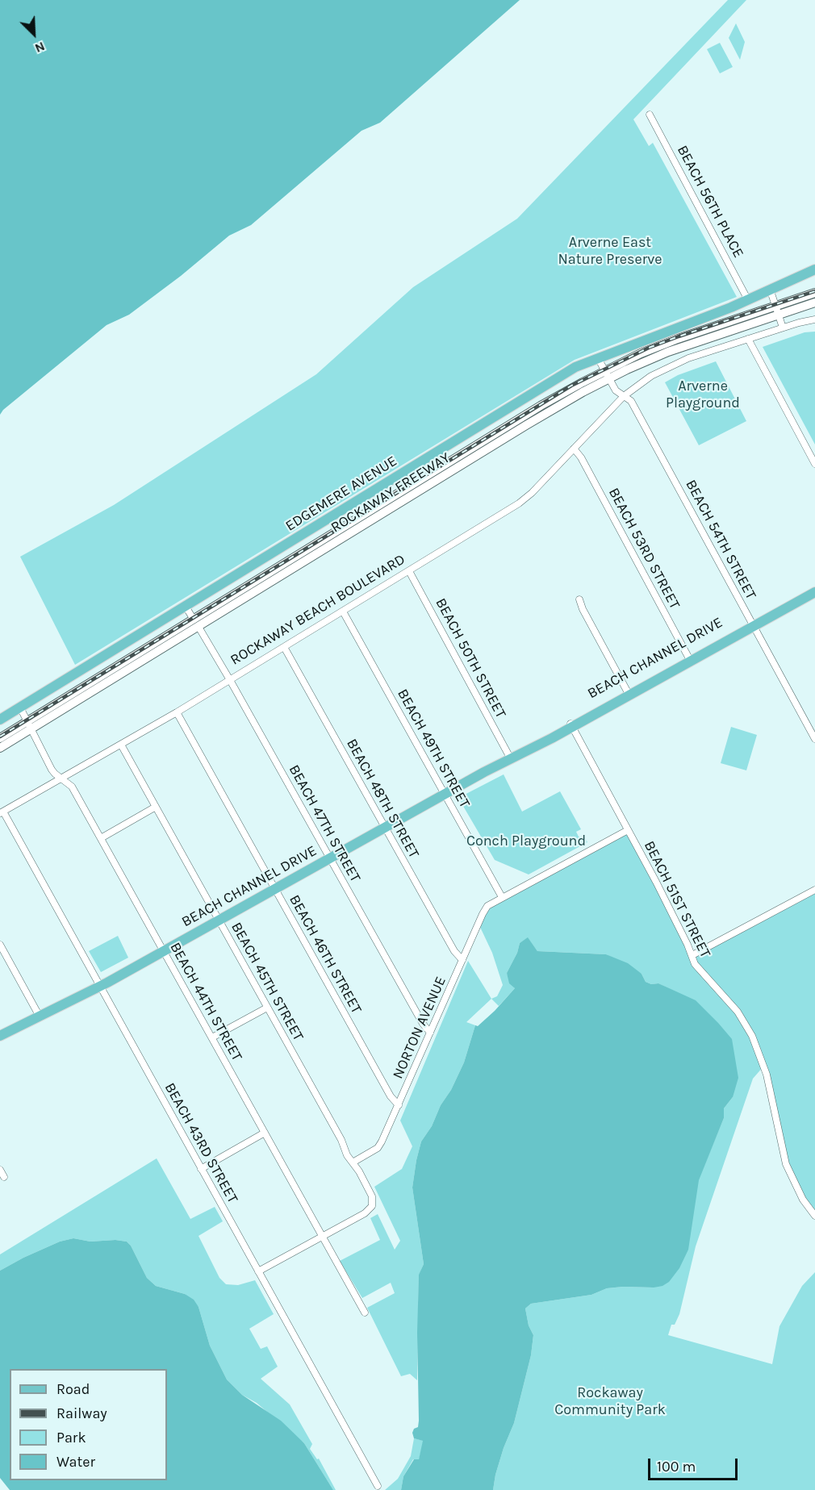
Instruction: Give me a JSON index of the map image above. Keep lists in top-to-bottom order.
{
  "streets": {
    "main road": ["EDGEMERE AVENUE", "BEACH CHANNEL DRIVE"],
    "street": [
      "BEACH 56TH PLACE",
      "ROCKAWAY FREEWAY",
      "BEACH 54TH STREET",
      "BEACH 53RD STREET",
      "ROCKAWAY BEACH BOULEVARD",
      "BEACH 50TH STREET",
      "BEACH 49TH STREET",
      "BEACH 48TH STREET",
      "BEACH 47TH STREET",
      "BEACH 51ST STREET",
      "BEACH 46TH STREET",
      "BEACH 45TH STREET",
      "BEACH 44TH STREET",
      "NORTON AVENUE",
      "BEACH 43RD STREET"
    ]
  },
  "crossings": [
    ["BEACH 56TH PLACE", "EDGEMERE AVENUE"],
    ["ROCKAWAY FREEWAY", "BEACH 54TH STREET"],
    ["ROCKAWAY FREEWAY", "BEACH 47TH STREET"],
    ["ROCKAWAY FREEWAY", "BEACH 44TH STREET"],
    ["EDGEMERE AVENUE", "BEACH 54TH STREET"],
    ["EDGEMERE AVENUE", "BEACH 47TH STREET"],
    ["EDGEMERE AVENUE", "BEACH 44TH STREET"],
    ["BEACH 54TH STREET", "ROCKAWAY BEACH BOULEVARD"],
    ["BEACH 54TH STREET", "BEACH CHANNEL DRIVE"],
    ["BEACH 53RD STREET", "ROCKAWAY BEACH BOULEVARD"],
    ["BEACH 53RD STREET", "BEACH CHANNEL DRIVE"],
    ["ROCKAWAY BEACH BOULEVARD", "BEACH 50TH STREET"],
    ["ROCKAWAY BEACH BOULEVARD", "BEACH 49TH STREET"],
    ["ROCKAWAY BEACH BOULEVARD", "BEACH 48TH STREET"],
    ["ROCKAWAY BEACH BOULEVARD", "BEACH 47TH STREET"],
    ["ROCKAWAY BEACH BOULEVARD", "BEACH 46TH STREET"],
    ["ROCKAWAY BEACH BOULEVARD", "BEACH 45TH STREET"],
    ["ROCKAWAY BEACH BOULEVARD", "BEACH 44TH STREET"],
    ["ROCKAWAY BEACH BOULEVARD", "BEACH 43RD STREET"],
    ["BEACH 50TH STREET", "BEACH CHANNEL DRIVE"],
    ["BEACH CHANNEL DRIVE", "BEACH 49TH STREET"],
    ["BEACH CHANNEL DRIVE", "BEACH 48TH STREET"],
    ["BEACH CHANNEL DRIVE", "BEACH 47TH STREET"],
    ["BEACH CHANNEL DRIVE", "BEACH 51ST STREET"],
    ["BEACH CHANNEL DRIVE", "BEACH 46TH STREET"],
    ["BEACH CHANNEL DRIVE", "BEACH 45TH STREET"],
    ["BEACH CHANNEL DRIVE", "BEACH 44TH STREET"],
    ["BEACH CHANNEL DRIVE", "BEACH 43RD STREET"],
    ["BEACH 49TH STREET", "NORTON AVENUE"],
    ["BEACH 48TH STREET", "NORTON AVENUE"],
    ["BEACH 47TH STREET", "NORTON AVENUE"],
    ["BEACH 51ST STREET", "NORTON AVENUE"],
    ["BEACH 46TH STREET", "NORTON AVENUE"],
    ["BEACH 45TH STREET", "BEACH 44TH STREET"],
    ["BEACH 45TH STREET", "NORTON AVENUE"]
  ],
  "parks": [
    "Arverne East Nature Preserve",
    "Arverne Playground",
    "Conch Playground",
    "Rockaway Community Park"
  ],
  "legend": [
    "Road",
    "Railway",
    "Park",
    "Water"
  ],
  "scale_bar": "100 m",
  "north": "bottom right"
}
